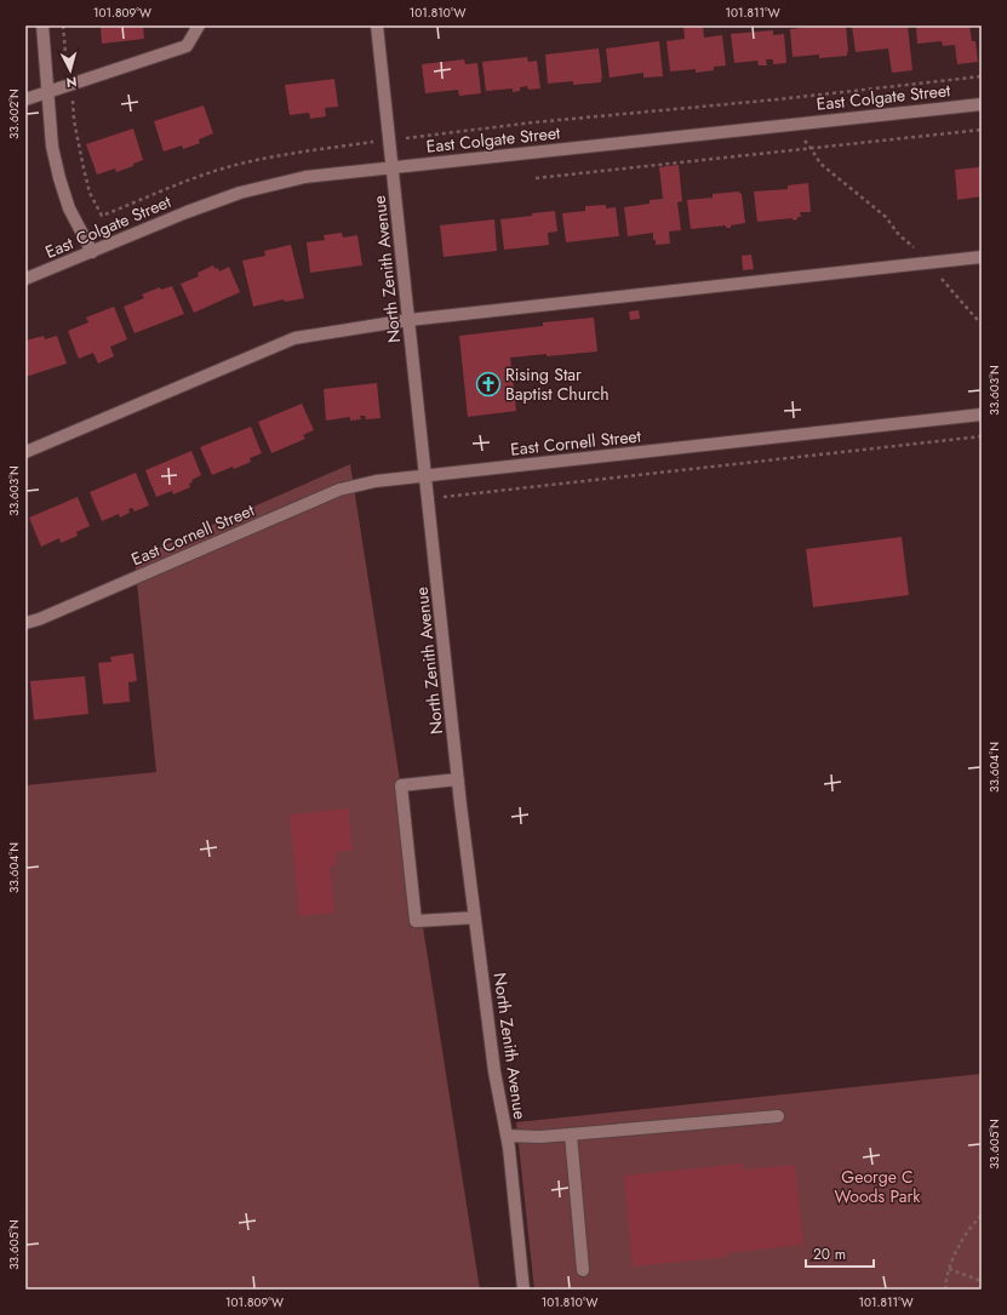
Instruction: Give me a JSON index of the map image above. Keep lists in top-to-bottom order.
{
  "streets": {
    "street": ["East Colgate Street", "North Zenith Avenue", "East Cornell Street"]
  },
  "crossings": [
    ["East Colgate Street", "North Zenith Avenue"],
    ["North Zenith Avenue", "East Cornell Street"]
  ],
  "parks": ["George C Woods Park"],
  "places": {
    "church": ["Rising Star Baptist Church"]
  },
  "scale_bar": "20 m",
  "north": "bottom",
  "coordinates": [
    "101.809°W",
    "101.810°W",
    "101.811°W",
    "33.602°N",
    "33.603°N",
    "33.604°N",
    "33.605°N"
  ]
}
